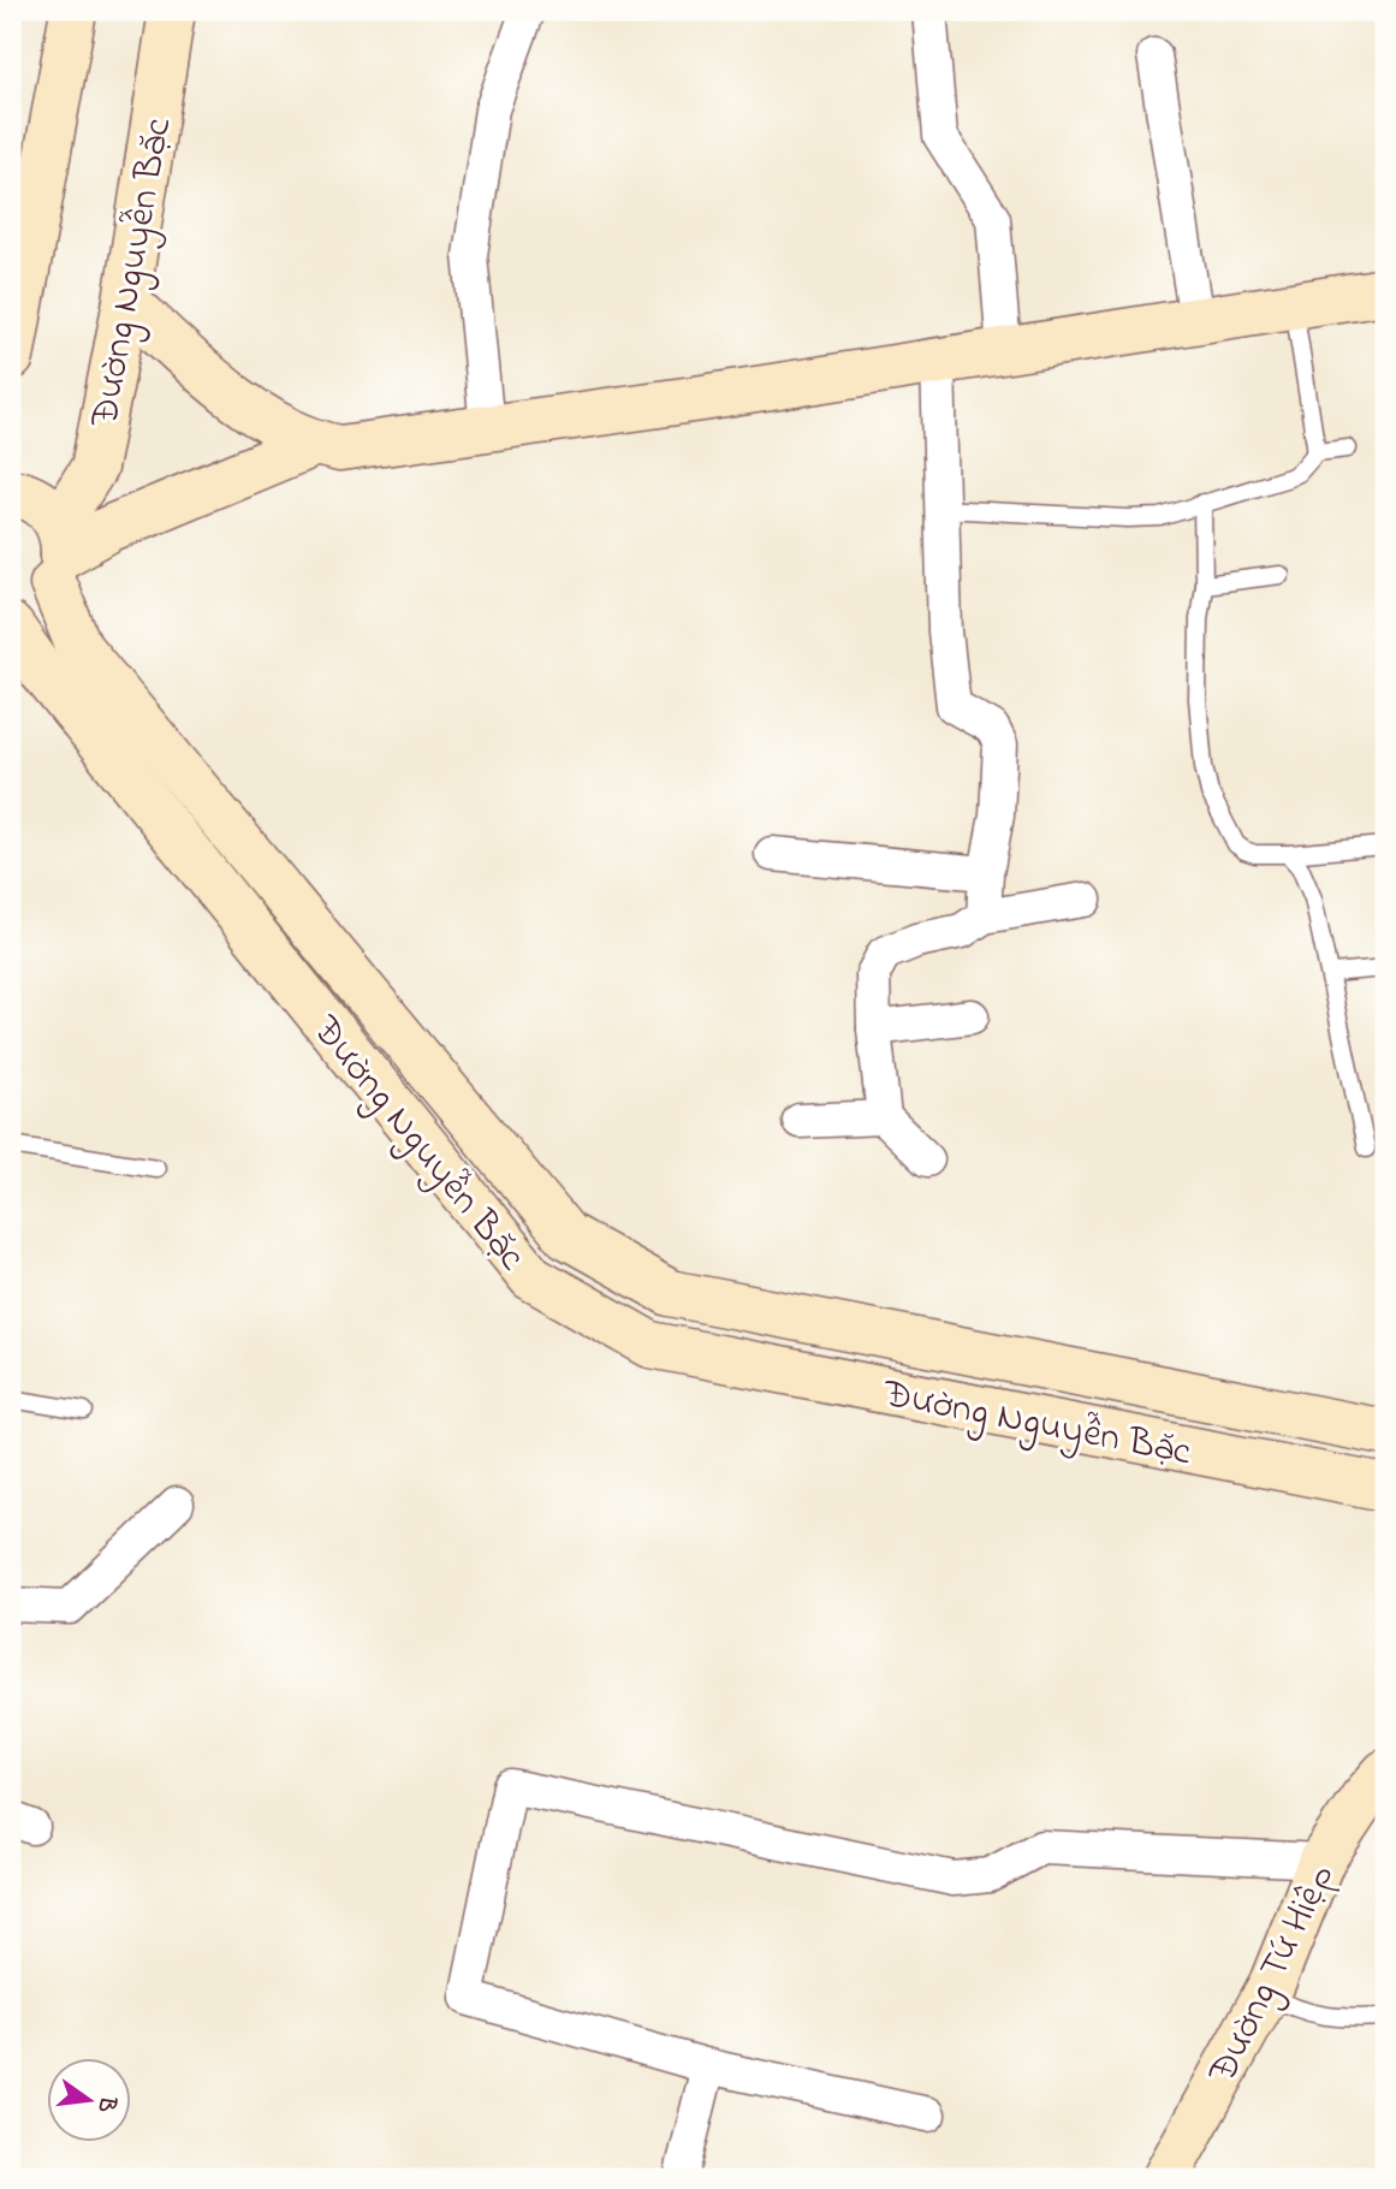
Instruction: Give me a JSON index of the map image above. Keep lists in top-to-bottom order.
{
  "streets": {
    "main road": ["Đường Nguyễn Bặc", "Đường Tứ Hiệp"]
  },
  "north": "right"
}
